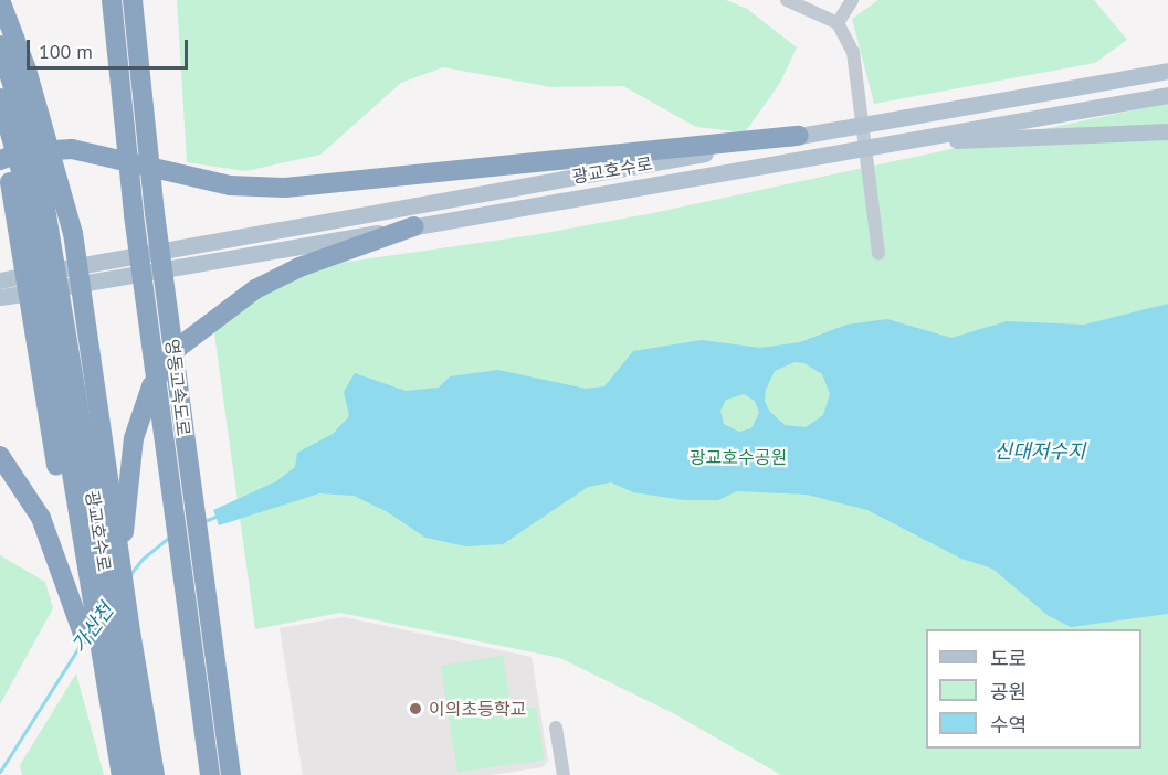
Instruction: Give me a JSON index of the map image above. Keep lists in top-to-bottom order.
{
  "streets": {
    "highway": ["광교호수로", "영동고속도로"]
  },
  "water": ["신대저수지", "가산천"],
  "parks": ["광교호수공원"],
  "places": ["이의초등학교"],
  "legend": ["도로", "공원", "수역"],
  "scale_bar": "100 m"
}
